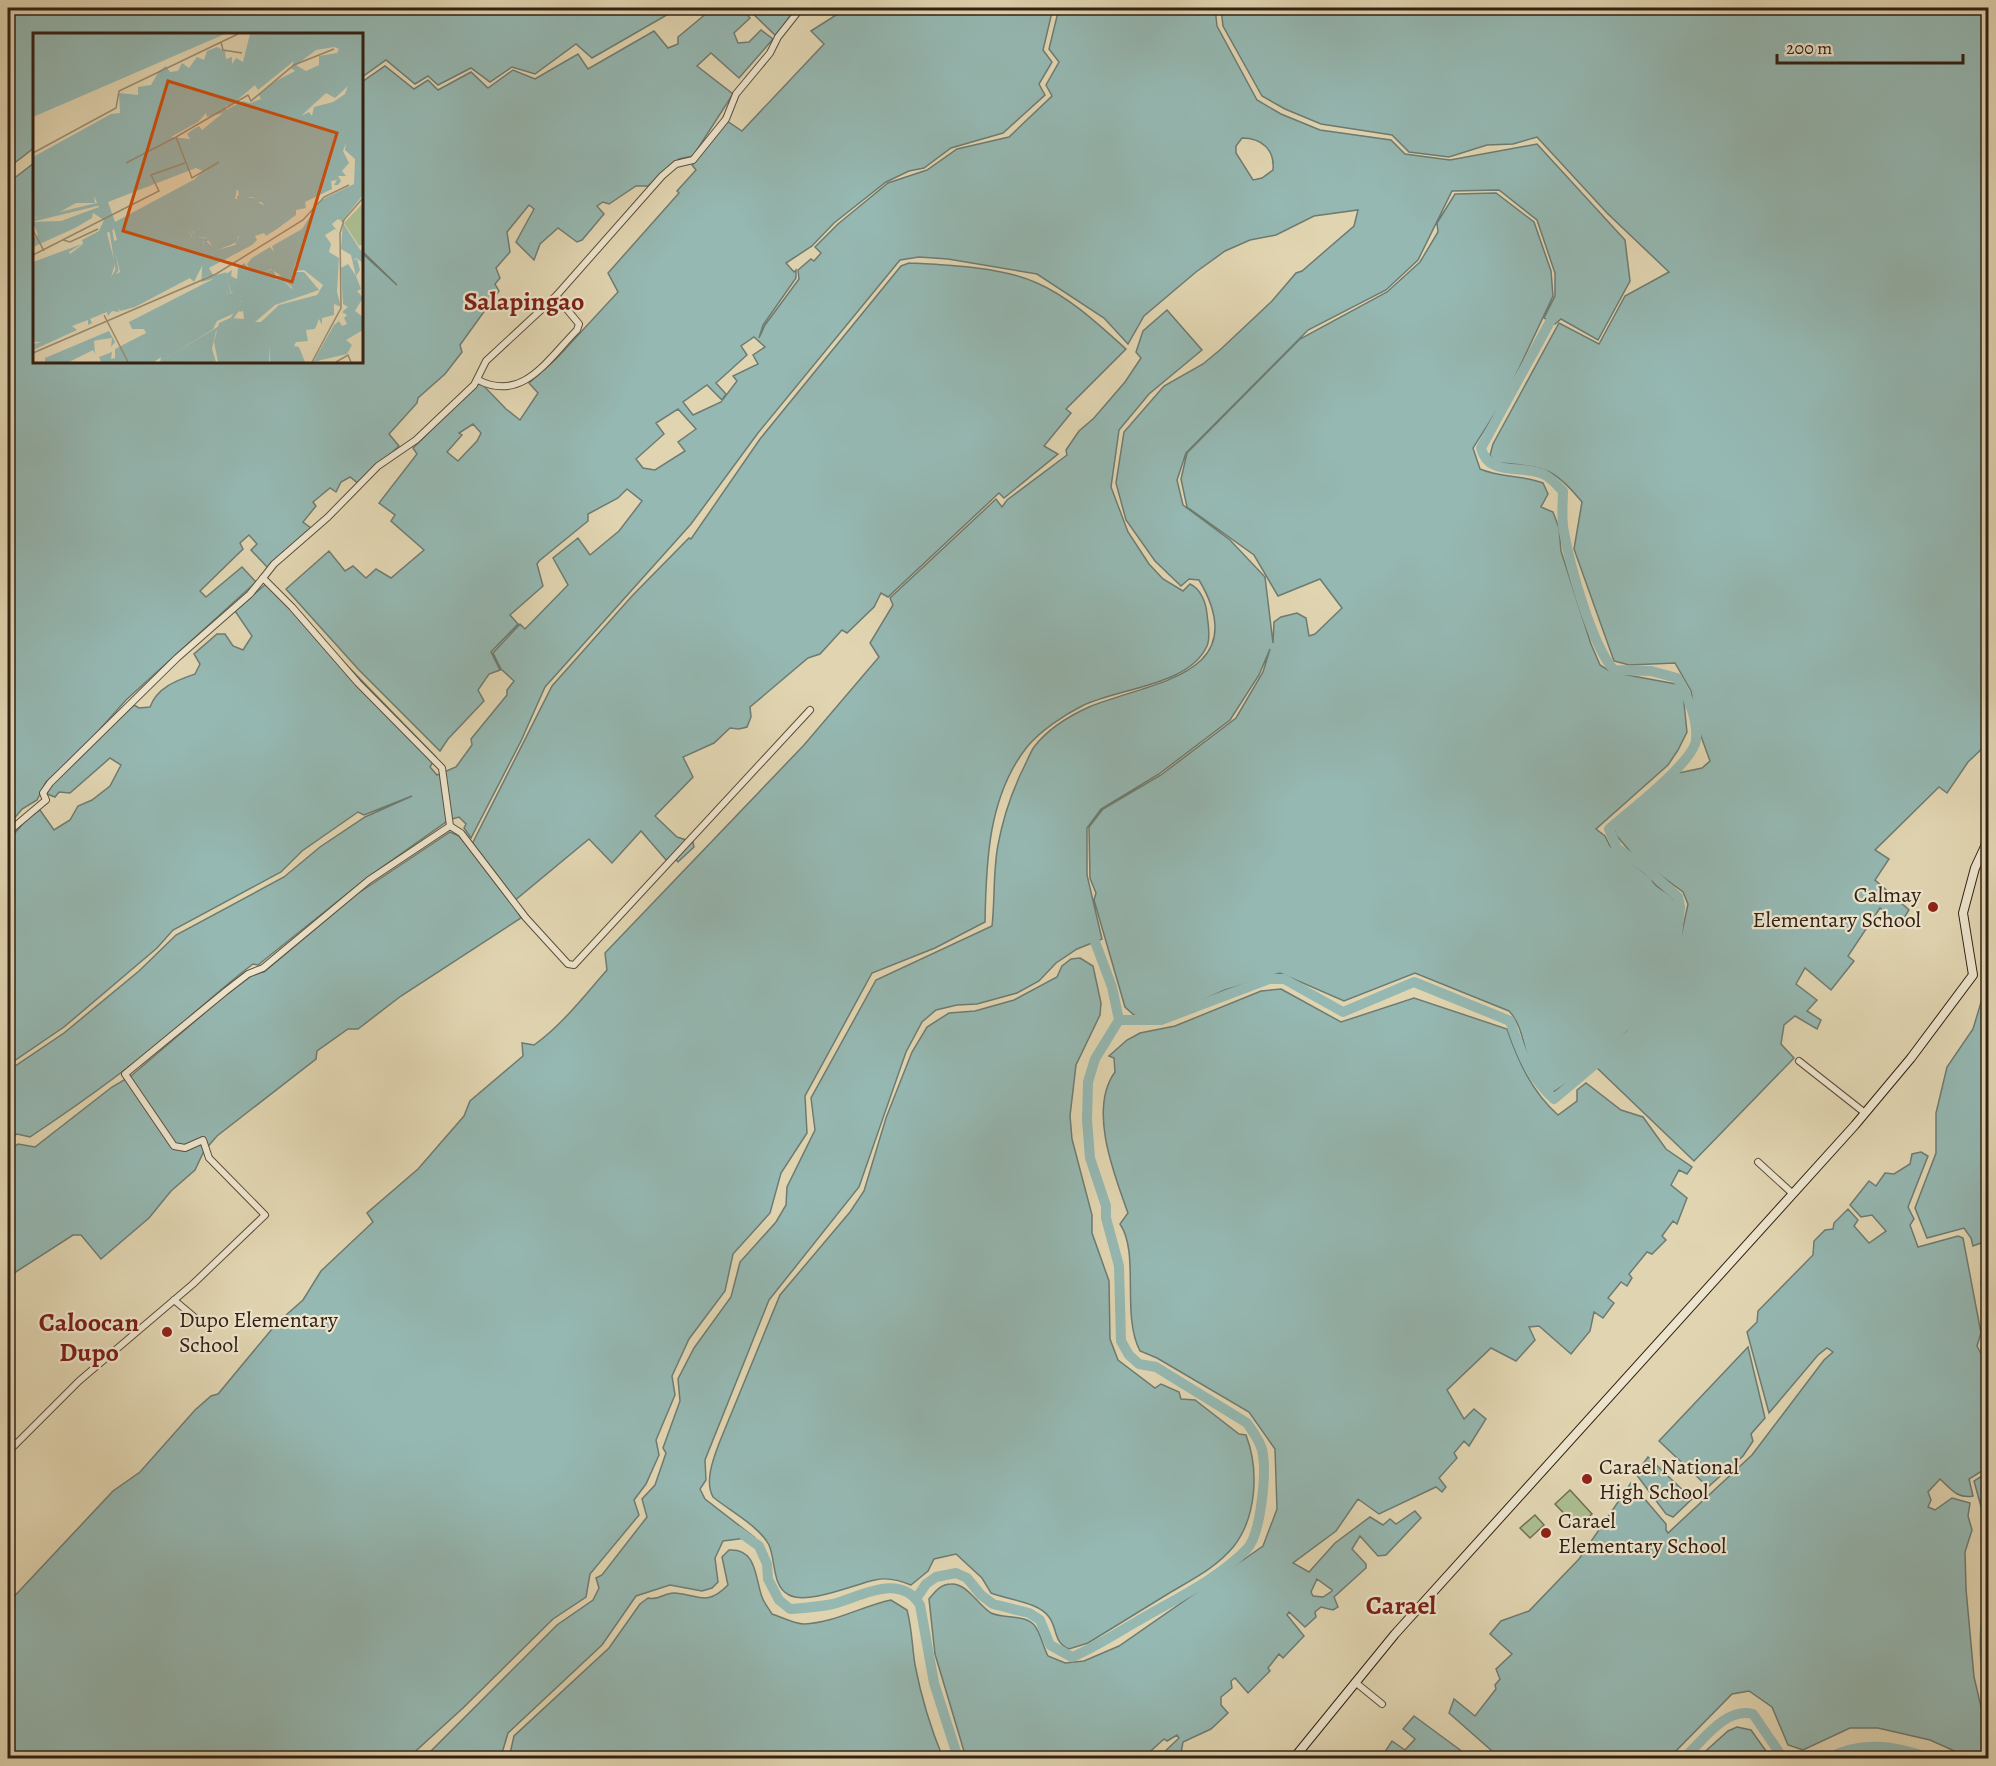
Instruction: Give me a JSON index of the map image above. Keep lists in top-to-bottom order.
{
  "districts": ["Salapingao", "Caloocan Dupo", "Carael"],
  "places": [
    "Calmay Elementary School",
    "Dupo Elementary School",
    "Carael National High School",
    "Carael Elementary School"
  ],
  "scale_bar": "200 m"
}
